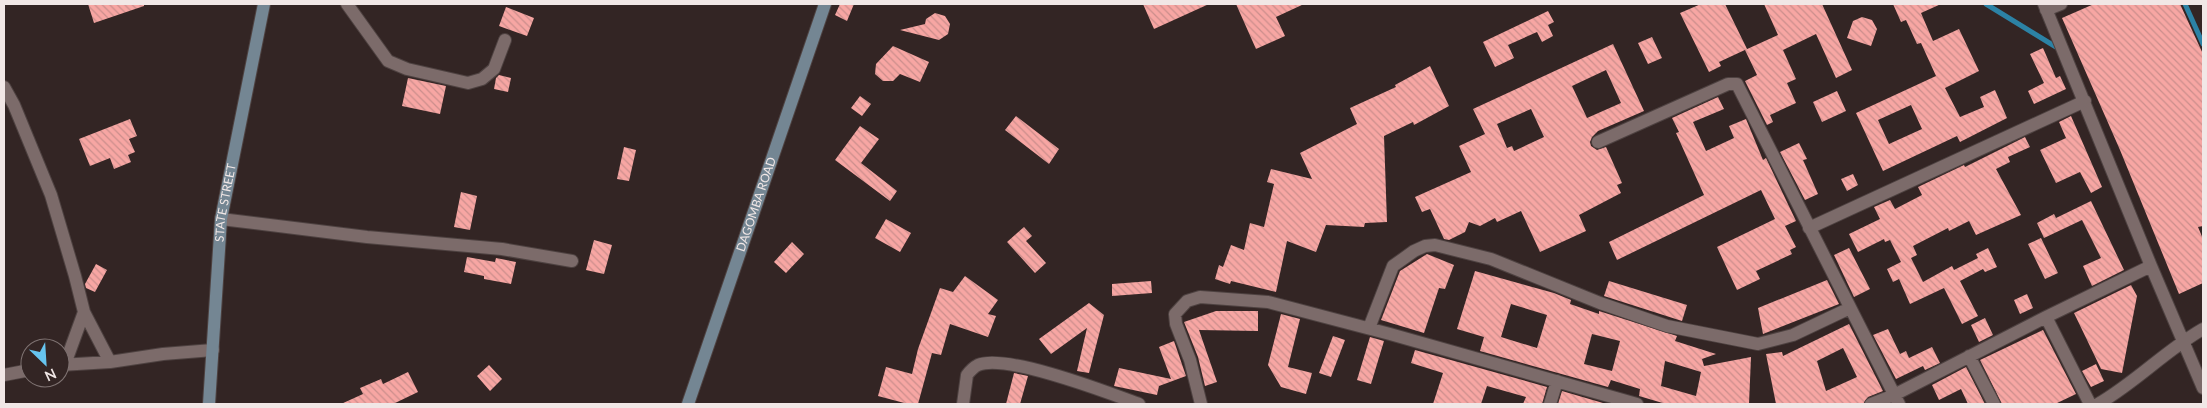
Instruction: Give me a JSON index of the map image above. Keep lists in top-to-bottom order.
{
  "streets": {
    "street": ["STATE STREET", "DAGOMBA ROAD"]
  },
  "north": "bottom right"
}
